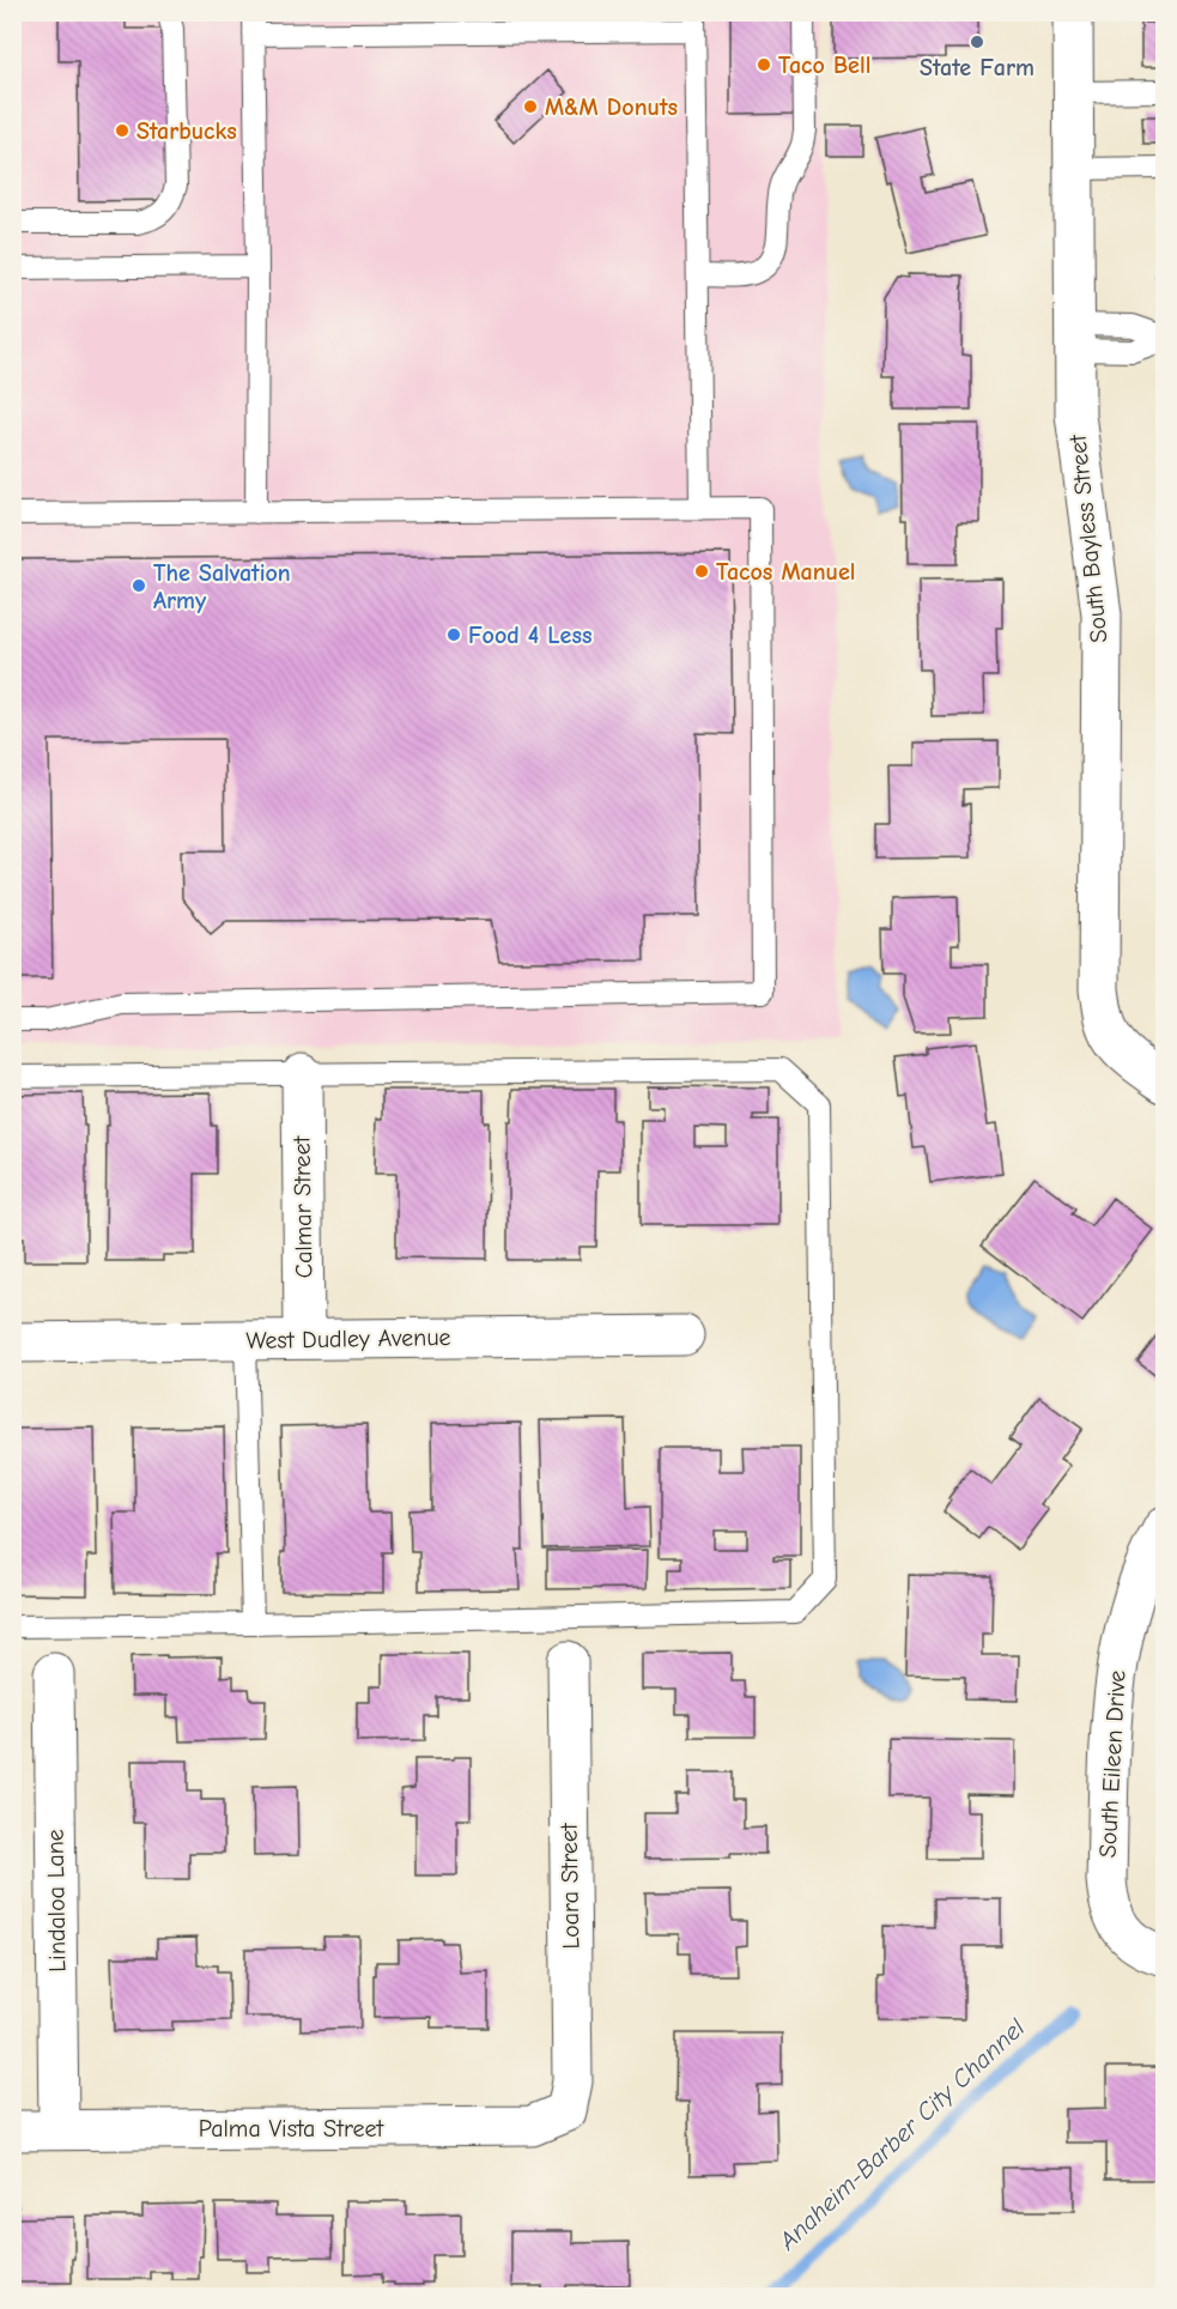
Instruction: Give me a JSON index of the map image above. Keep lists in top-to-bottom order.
{
  "streets": {
    "street": [
      "South Bayless Street",
      "Calmar Street",
      "West Dudley Avenue",
      "South Eileen Drive",
      "Loara Street",
      "Lindaloa Lane",
      "Palma Vista Street"
    ]
  },
  "crossings": [
    ["Calmar Street", "West Dudley Avenue"],
    ["Loara Street", "Palma Vista Street"],
    ["Lindaloa Lane", "Palma Vista Street"]
  ],
  "water": ["Anaheim-Barber City Channel"],
  "places": [
    "State Farm",
    "Taco Bell",
    "M&M Donuts",
    "Starbucks",
    "Tacos Manuel",
    "The Salvation Army",
    "Food 4 Less"
  ]
}
